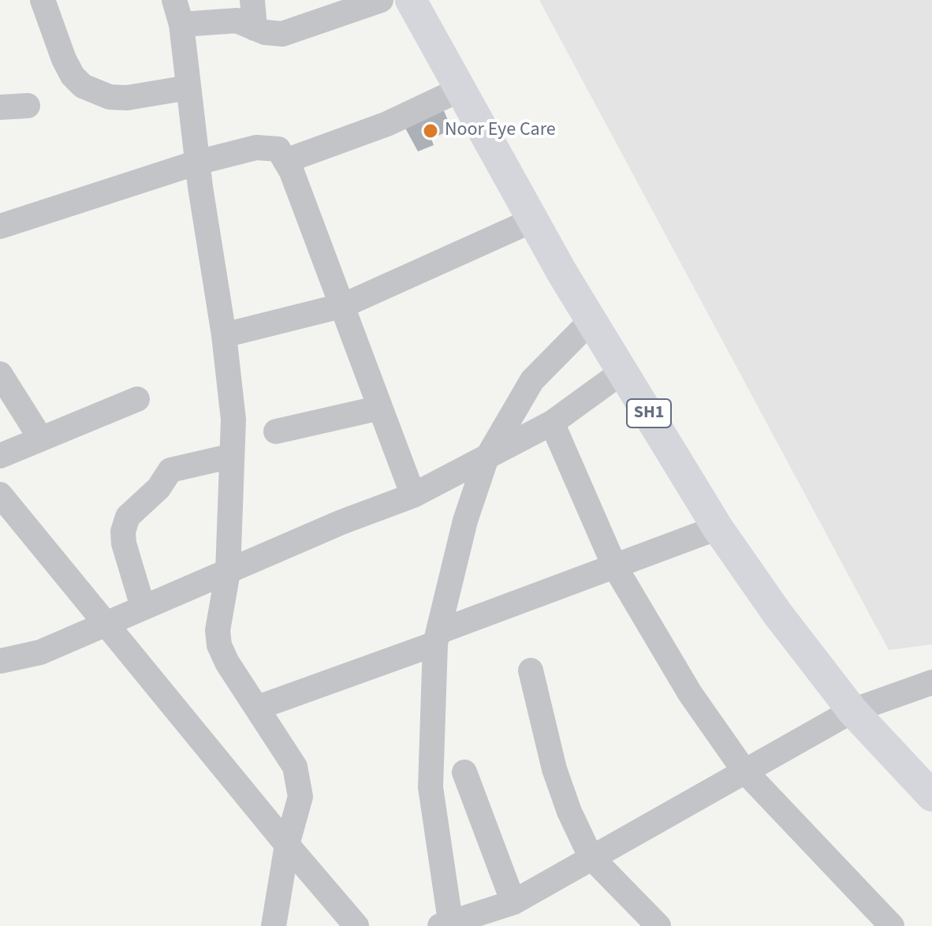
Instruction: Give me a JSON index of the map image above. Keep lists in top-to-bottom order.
{
  "streets": {
    "main road": ["SH1"]
  },
  "places": ["Noor Eye Care"]
}
